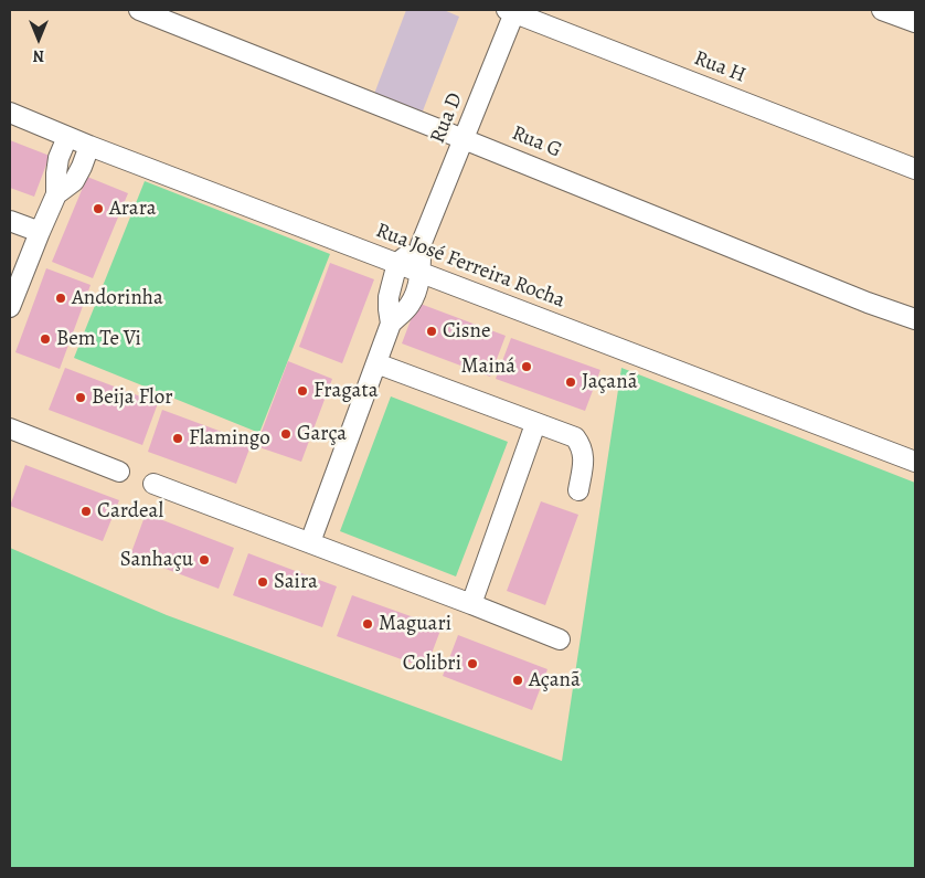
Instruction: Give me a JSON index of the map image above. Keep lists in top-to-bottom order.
{
  "streets": {
    "street": [
      "Rua H",
      "Rua D",
      "Rua G",
      "Rua José Ferreira Rocha"
    ]
  },
  "crossings": [
    ["Rua H", "Rua D"],
    ["Rua D", "Rua G"],
    ["Rua D", "Rua José Ferreira Rocha"]
  ],
  "places": [
    "Arara",
    "Andorinha",
    "Cisne",
    "Bem Te Vi",
    "Mainá",
    "Jaçanã",
    "Fragata",
    "Beija Flor",
    "Garça",
    "Flamingo",
    "Cardeal",
    "Sanhaçu",
    "Saira",
    "Maguari",
    "Colibri",
    "Açanã"
  ],
  "north": "bottom"
}
